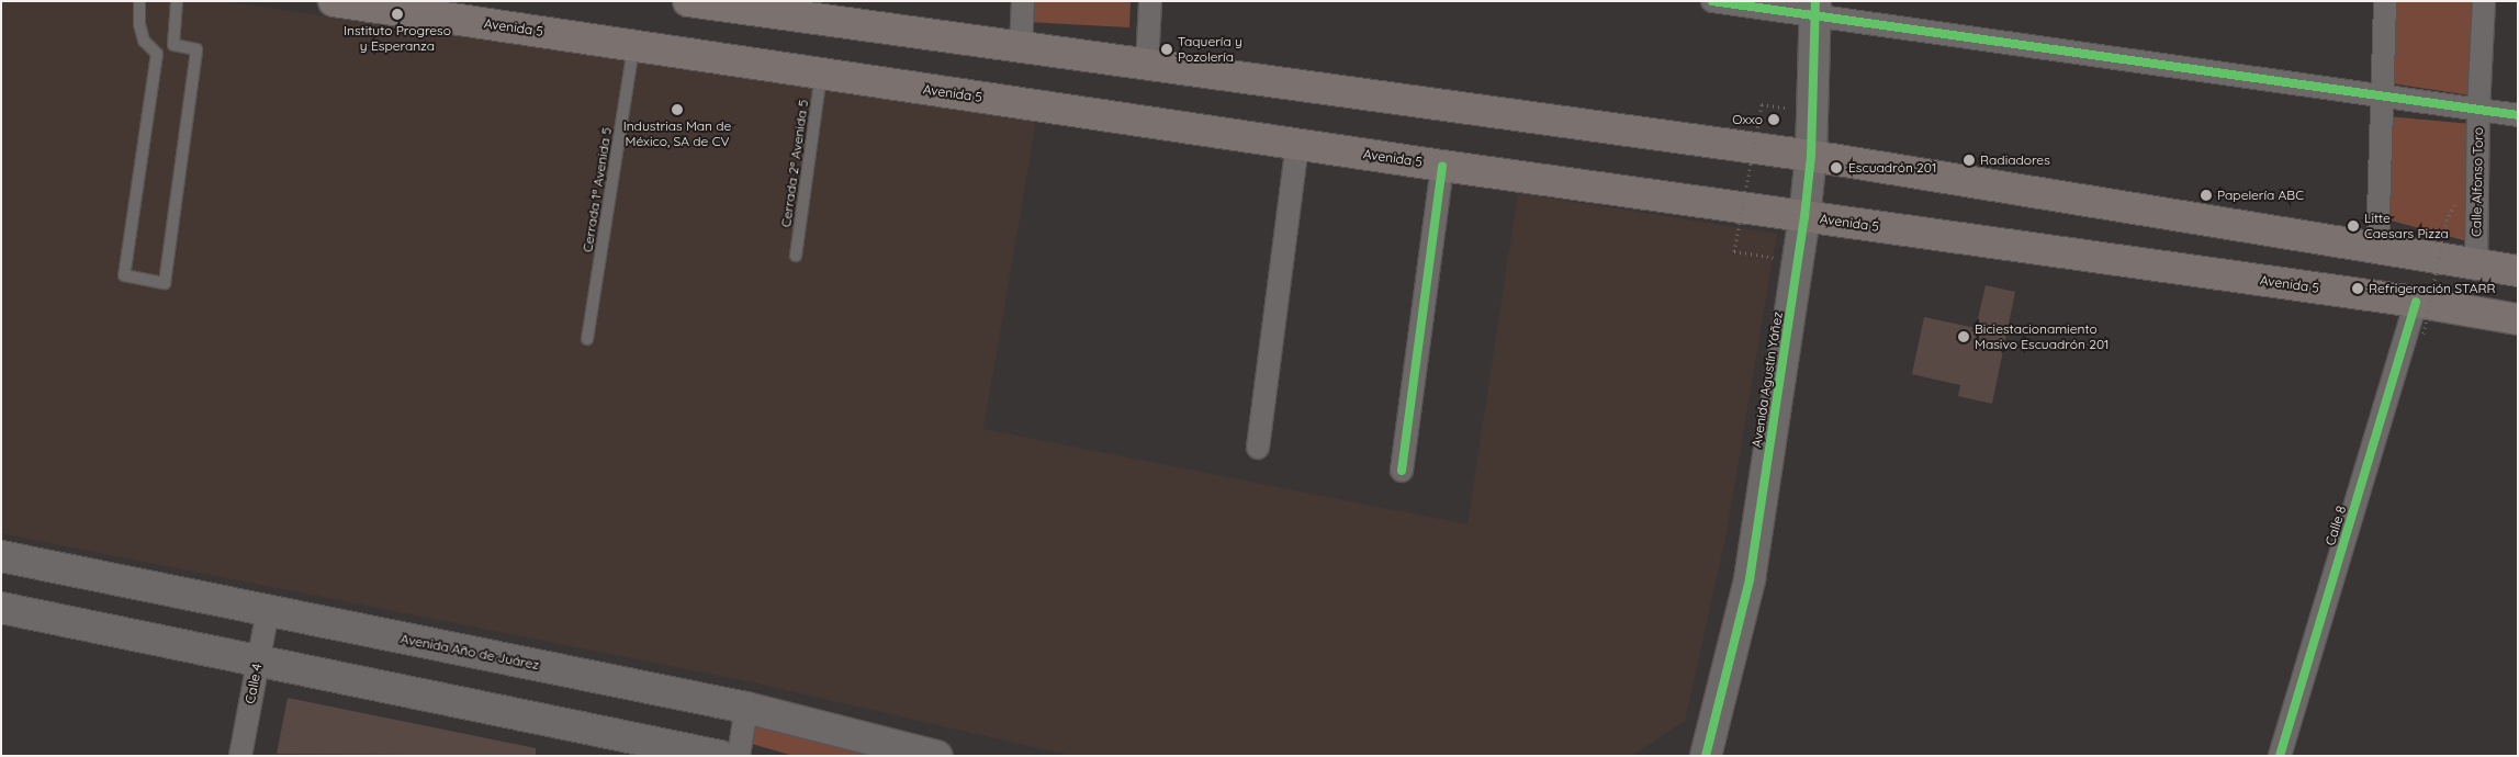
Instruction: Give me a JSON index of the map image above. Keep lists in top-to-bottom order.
{
  "streets": {
    "main road": ["Avenida 5", "Avenida Agustín Yáñez", "Avenida Año de Juárez"],
    "street": ["Calle Alfonso Toro", "Calle 8", "Calle 4"],
    "lane": ["Cerrada 2ª Avenida 5", "Cerrada 1ª Avenida 5"]
  },
  "crossings": [
    ["Avenida 5", "Cerrada 2ª Avenida 5"],
    ["Avenida 5", "Cerrada 1ª Avenida 5"],
    ["Avenida 5", "Avenida Agustín Yáñez"],
    ["Avenida 5", "Calle 8"],
    ["Avenida Año de Juárez", "Calle 4"]
  ],
  "places": [
    "Instituto Progreso y Esperanza",
    "Taquería y Pozolería",
    "Industrias Man de México, SA de CV",
    "Oxxo",
    "Radiadores",
    "Escuadrón 201",
    "Papelería ABC",
    "Litte Caesars Pizza",
    "Refrigeración STARR",
    "Biciestacionamiento Masivo Escuadrón 201"
  ]
}
